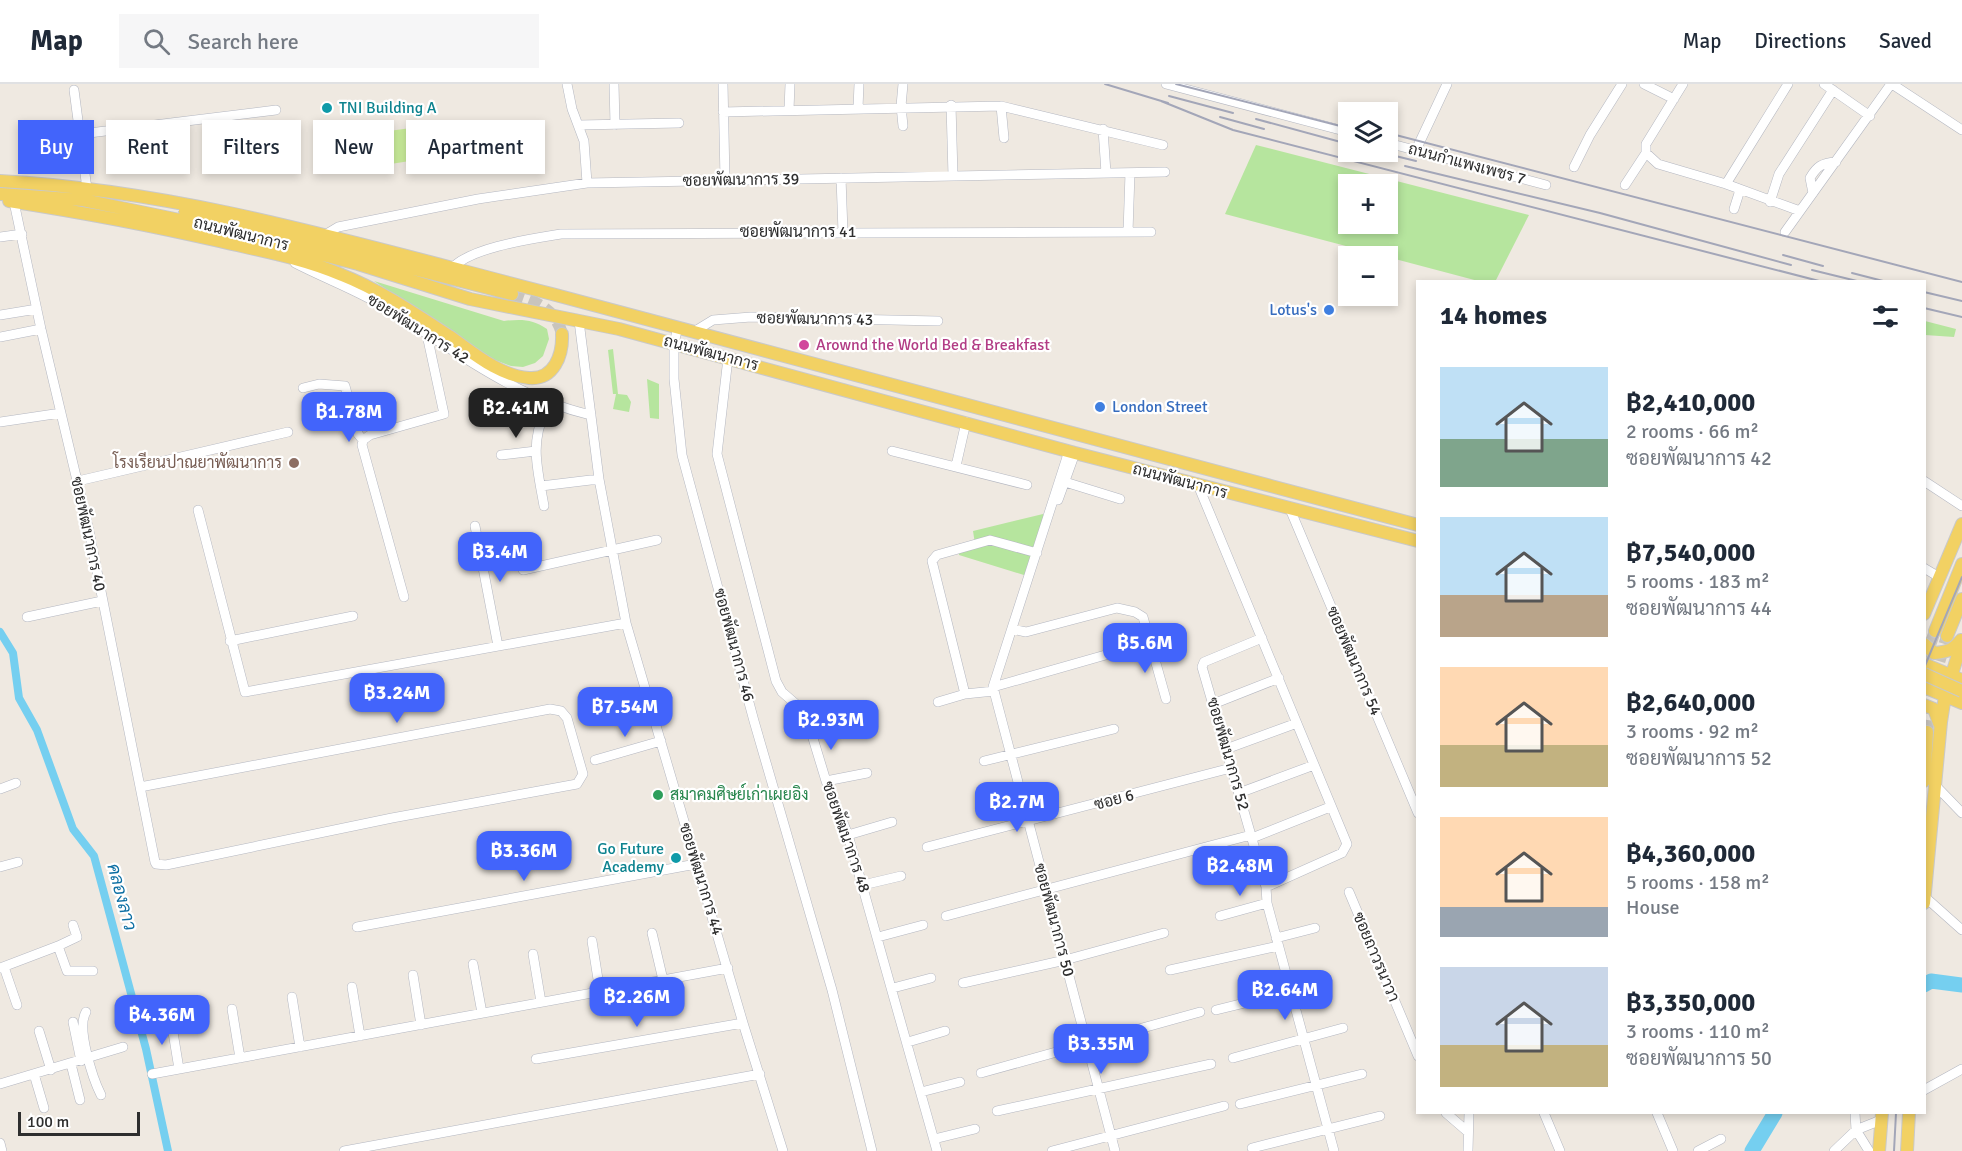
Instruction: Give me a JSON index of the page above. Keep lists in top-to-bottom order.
{
  "streets": {
    "main road": ["ถนนพัฒนาการ"],
    "street": [
      "ถนนกำแพงเพชร 7",
      "ซอยพัฒนาการ 39",
      "ซอยพัฒนาการ 41",
      "ซอยพัฒนาการ 43",
      "ซอยพัฒนาการ 42",
      "ซอยพัฒนาการ 40",
      "ซอยพัฒนาการ 46",
      "ซอยพัฒนาการ 54",
      "ซอยพัฒนาการ 52",
      "ซอย 6",
      "ซอยพัฒนาการ 48",
      "ซอยพัฒนาการ 44",
      "ซอยพัฒนาการ 50",
      "ซอยถาวรนาวา"
    ]
  },
  "crossings": [
    ["ซอยพัฒนาการ 39", "ถนนพัฒนาการ"],
    ["ซอยพัฒนาการ 41", "ถนนพัฒนาการ"],
    ["ถนนพัฒนาการ", "ซอยพัฒนาการ 43"],
    ["ถนนพัฒนาการ", "ซอยพัฒนาการ 46"],
    ["ถนนพัฒนาการ", "ซอยพัฒนาการ 54"],
    ["ถนนพัฒนาการ", "ซอยพัฒนาการ 48"],
    ["ถนนพัฒนาการ", "ซอยพัฒนาการ 44"],
    ["ซอยพัฒนาการ 42", "ซอยพัฒนาการ 44"],
    ["ซอยพัฒนาการ 52", "ซอย 6"],
    ["ซอย 6", "ซอยพัฒนาการ 50"]
  ],
  "water": ["คลองลาว"],
  "places": [
    "TNI Building A",
    "Lotus's",
    "Arownd the World Bed & Breakfast",
    "London Street",
    "โรงเรียนปาณยาพัฒนาการ",
    "สมาคมศิษย์เก่าเผยอิง",
    "Go Future Academy"
  ],
  "scale_bar": "100 m",
  "page": {
    "header": "Map",
    "search": "Search here",
    "nav": ["Map", "Directions", "Saved"],
    "map_buttons": ["+", "−"],
    "chip": [
      "Buy",
      "Rent",
      "Filters",
      "New",
      "Apartment"
    ],
    "heading": "14 homes",
    "list": [
      {
        "name": "฿2,410,000",
        "note": "2 rooms · 66 m² · ซอยพัฒนาการ 42"
      },
      {
        "name": "฿7,540,000",
        "note": "5 rooms · 183 m² · ซอยพัฒนาการ 44"
      },
      {
        "name": "฿2,640,000",
        "note": "3 rooms · 92 m² · ซอยพัฒนาการ 52"
      },
      {
        "name": "฿4,360,000",
        "note": "5 rooms · 158 m² · House"
      },
      {
        "name": "฿3,350,000",
        "note": "3 rooms · 110 m² · ซอยพัฒนาการ 50"
      }
    ],
    "price": [
      "฿2.41M",
      "฿1.78M",
      "฿3.4M",
      "฿5.6M",
      "฿3.24M",
      "฿7.54M",
      "฿2.93M",
      "฿2.7M",
      "฿3.36M",
      "฿2.48M",
      "฿2.64M",
      "฿2.26M",
      "฿4.36M",
      "฿3.35M"
    ],
    "scale": "100 m"
  }
}
